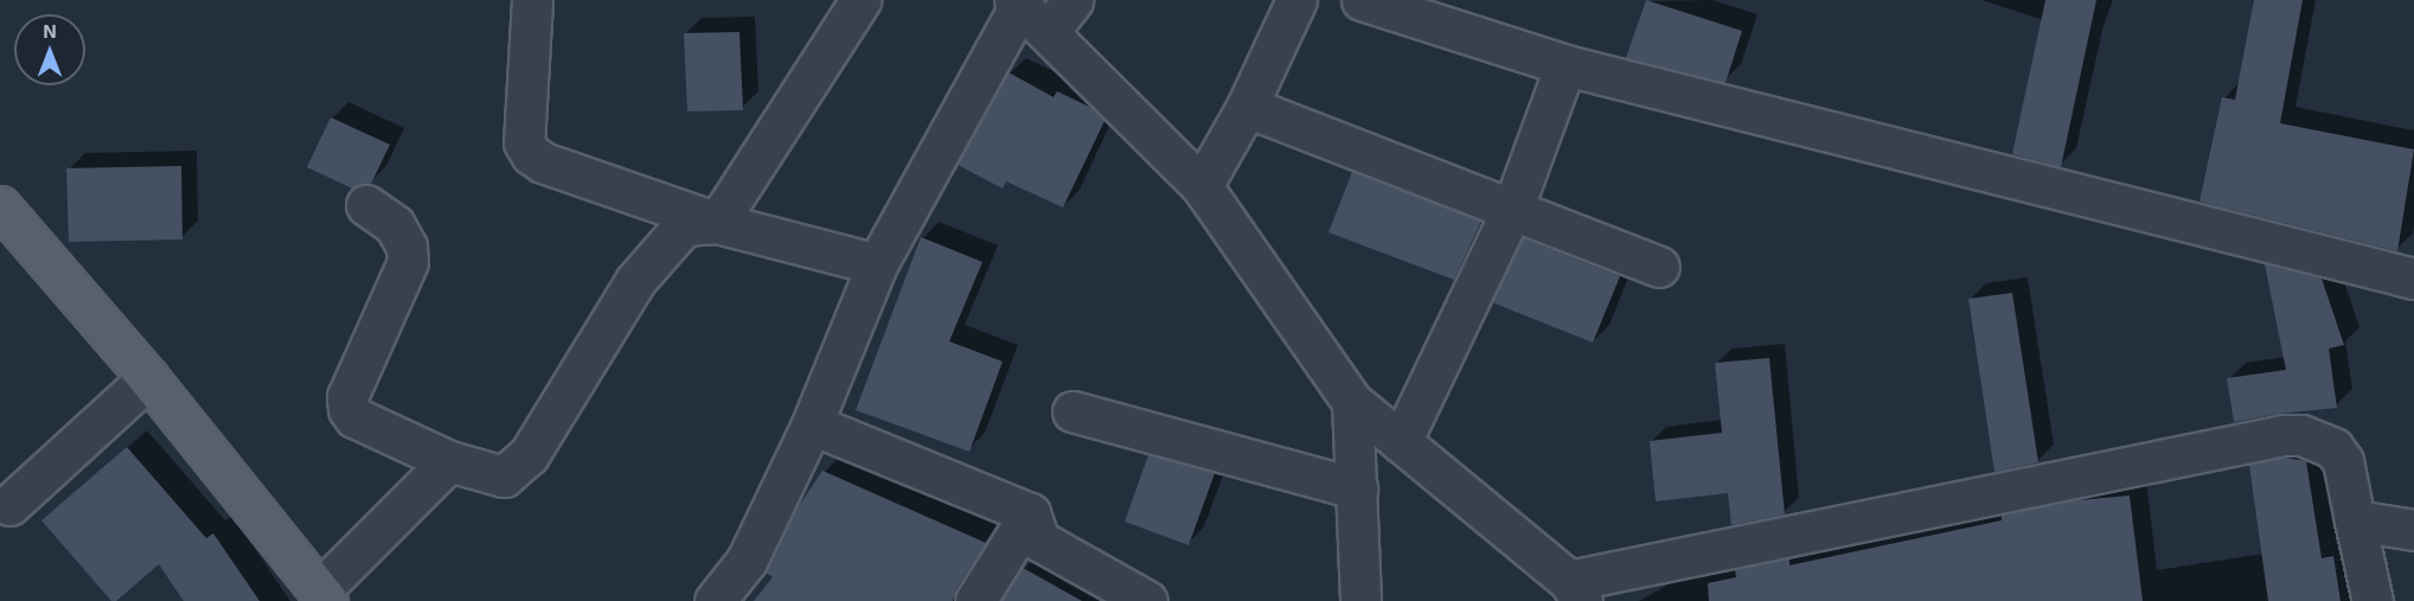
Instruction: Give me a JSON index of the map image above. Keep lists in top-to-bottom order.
{
  "north": "top"
}
